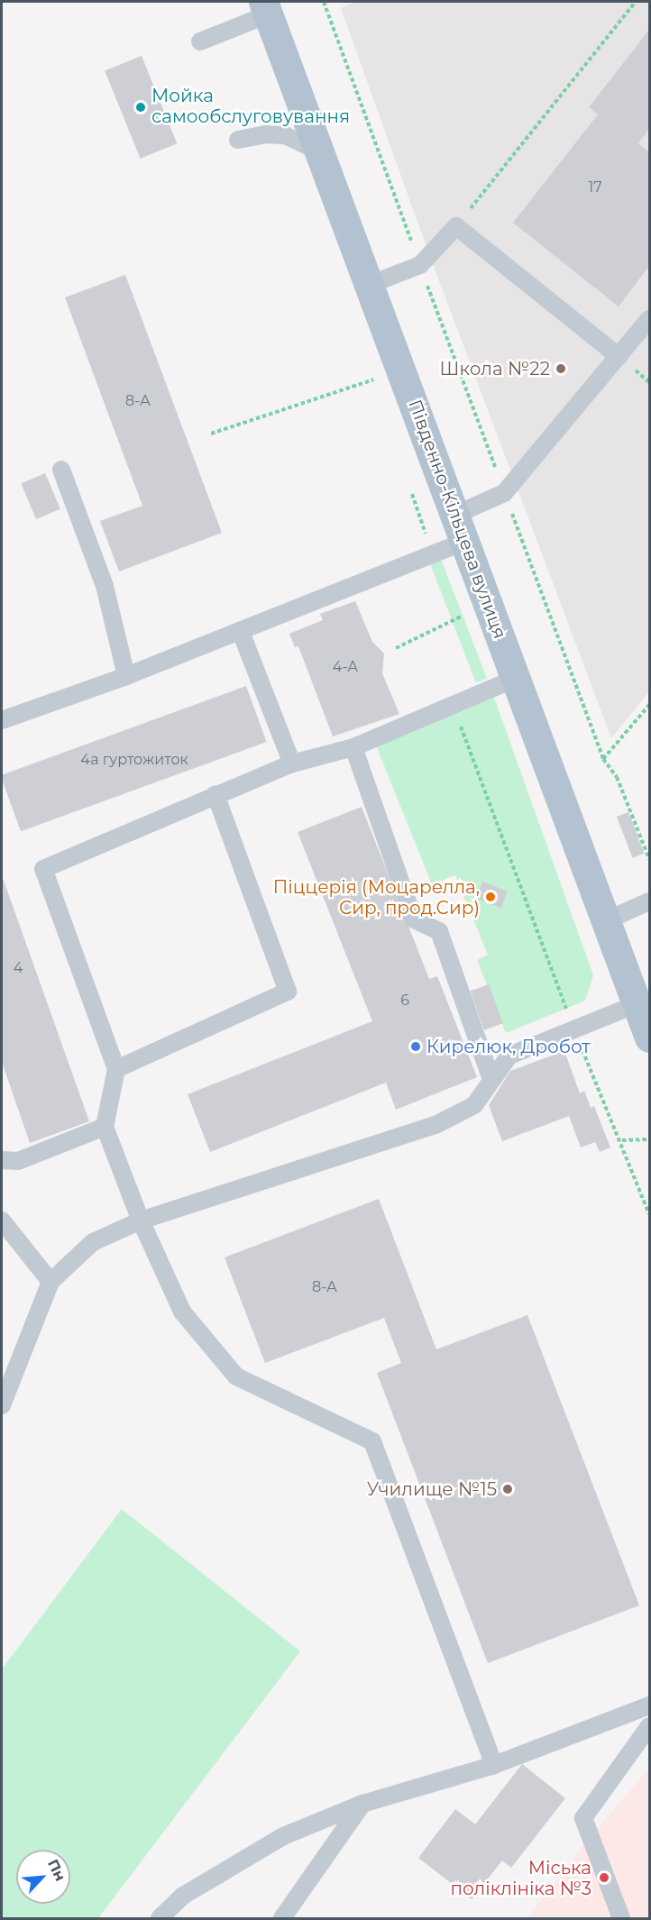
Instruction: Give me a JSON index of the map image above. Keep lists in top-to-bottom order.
{
  "streets": {
    "main road": ["Південно-Кільцева вулиця"]
  },
  "places": [
    "Мойка самообслуговування",
    "Школа №22",
    "Піццерія (Моцарелла, Сир, прод.Сир)",
    "Кирелюк, Дробот",
    "Училище №15",
    "Міська поліклініка №3"
  ],
  "house_numbers": [
    "17",
    "8-А",
    "4-А",
    "4а гуртожиток",
    "4",
    "6",
    "8-А"
  ],
  "north": "top right"
}
